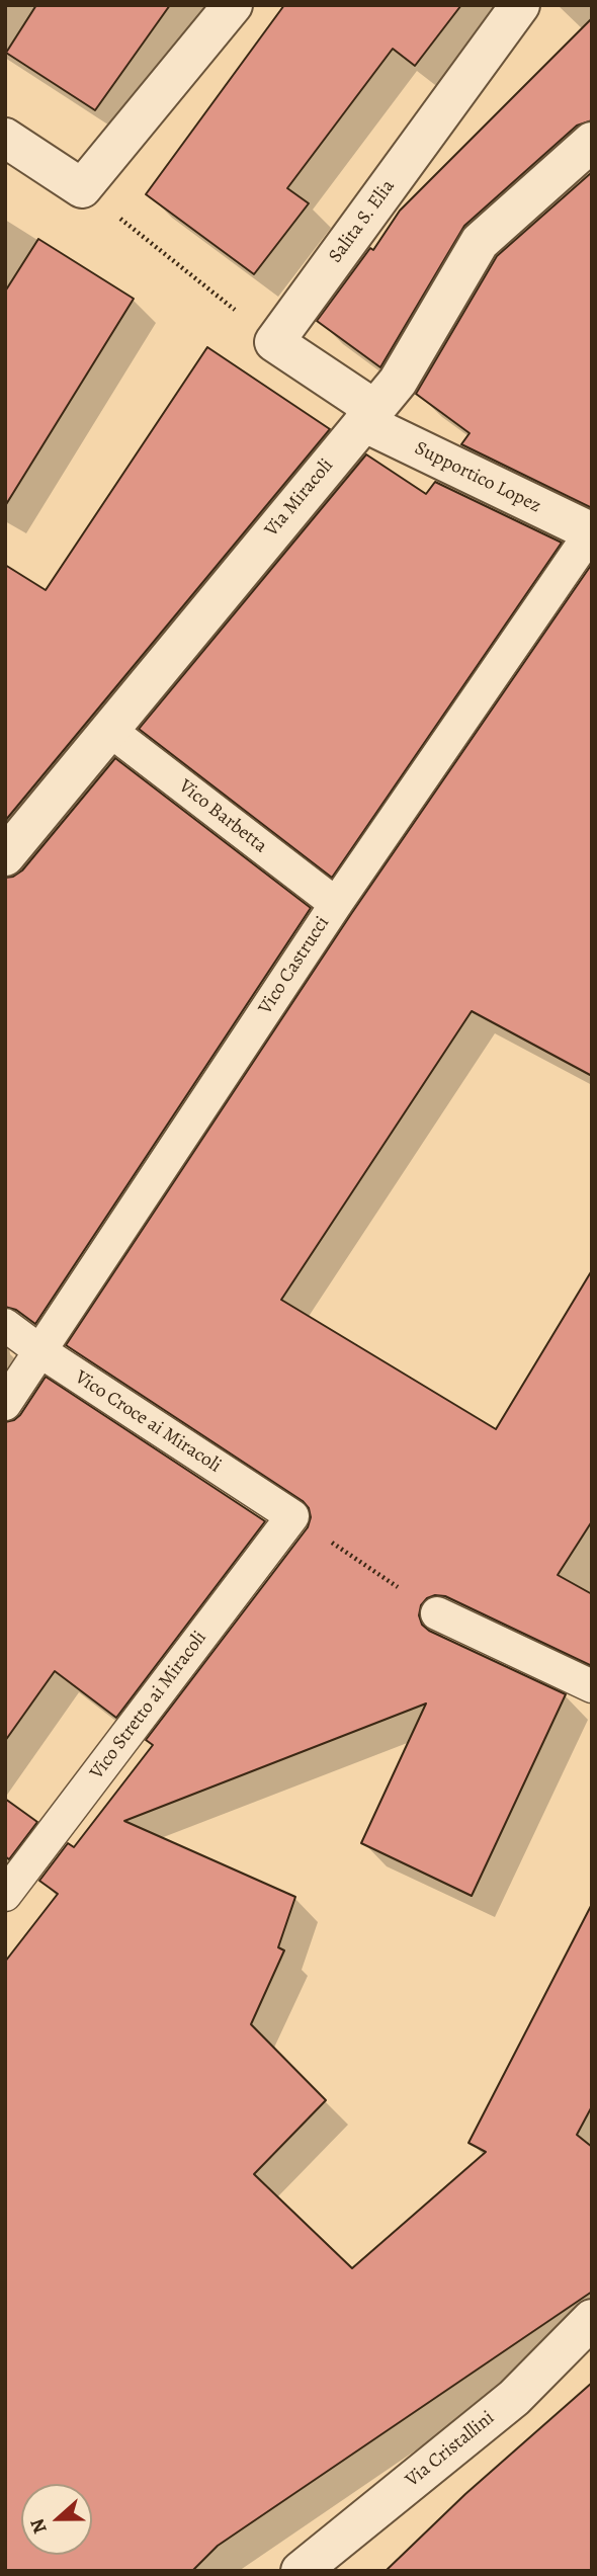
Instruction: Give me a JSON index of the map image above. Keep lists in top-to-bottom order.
{
  "streets": {
    "street": [
      "Salita S. Elia",
      "Supportico Lopez",
      "Via Miracoli",
      "Via Cristallini"
    ],
    "lane": [
      "Vico Barbetta",
      "Vico Castrucci",
      "Vico Croce ai Miracoli",
      "Vico Stretto ai Miracoli"
    ]
  },
  "crossings": [
    ["Supportico Lopez", "Via Miracoli"],
    ["Supportico Lopez", "Vico Castrucci"],
    ["Via Miracoli", "Vico Barbetta"],
    ["Vico Barbetta", "Vico Castrucci"],
    ["Vico Castrucci", "Vico Croce ai Miracoli"],
    ["Vico Croce ai Miracoli", "Vico Stretto ai Miracoli"]
  ],
  "north": "left"
}
